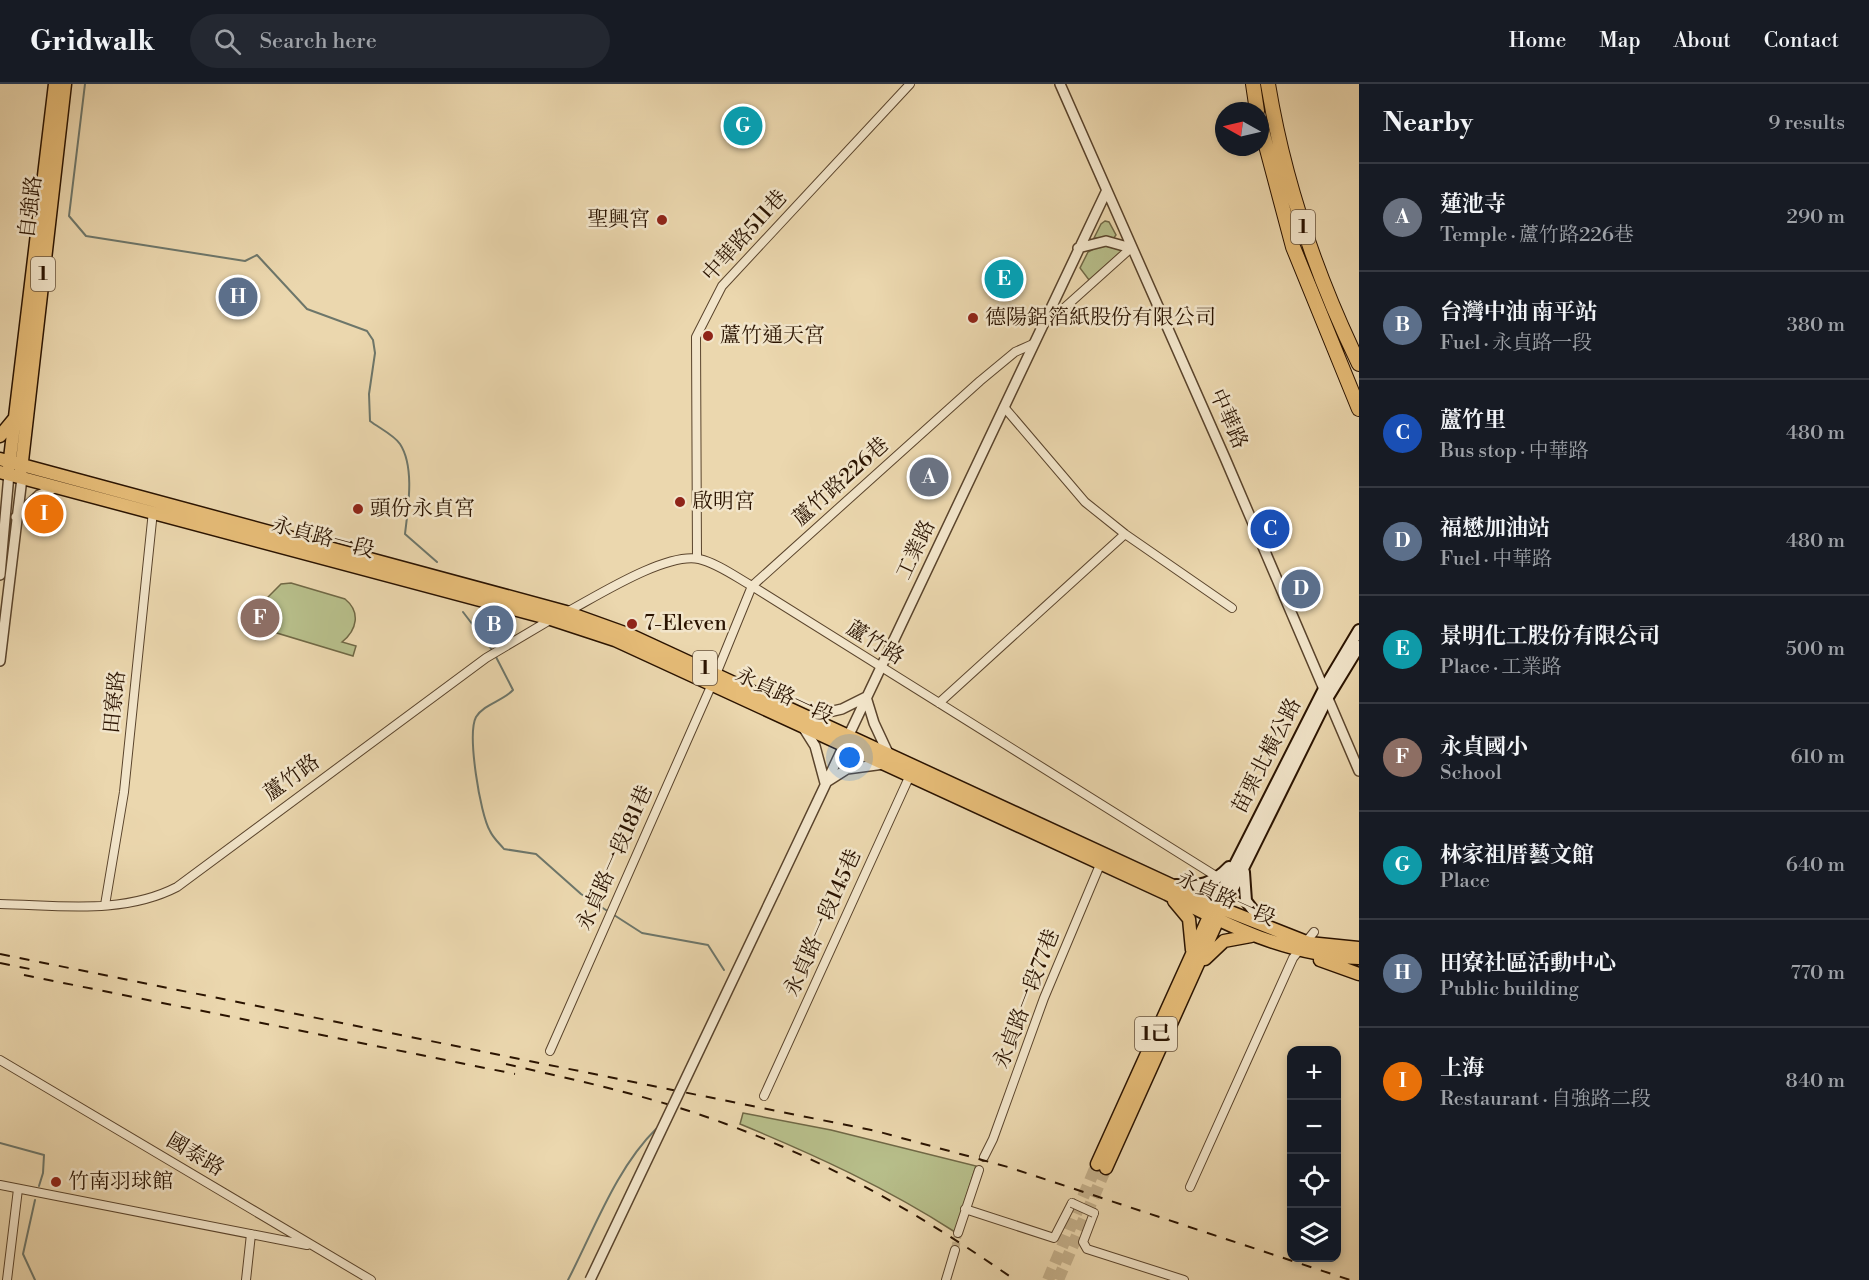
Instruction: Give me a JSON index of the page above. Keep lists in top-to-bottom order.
{
  "streets": {
    "highway": ["1"],
    "main road": [
      "自強路",
      "永貞路一段",
      "苗栗北橫公路",
      "1己"
    ],
    "street": [
      "中華路511巷",
      "中華路",
      "蘆竹路226巷",
      "工業路",
      "蘆竹路",
      "田寮路",
      "永貞路一段181巷",
      "永貞路一段145巷",
      "永貞路一段77巷",
      "國泰路"
    ]
  },
  "crossings": [
    ["自強路", "永貞路一段"],
    ["中華路511巷", "蘆竹路"],
    ["中華路", "工業路"],
    ["中華路", "苗栗北橫公路"],
    ["蘆竹路226巷", "永貞路一段"],
    ["蘆竹路226巷", "工業路"],
    ["蘆竹路226巷", "蘆竹路"],
    ["蘆竹路226巷", "永貞路一段181巷"],
    ["永貞路一段", "工業路"],
    ["永貞路一段", "蘆竹路"],
    ["永貞路一段", "田寮路"],
    ["永貞路一段", "苗栗北橫公路"],
    ["永貞路一段", "永貞路一段181巷"],
    ["永貞路一段", "永貞路一段145巷"],
    ["永貞路一段", "永貞路一段77巷"],
    ["永貞路一段", "1己"],
    ["工業路", "蘆竹路"],
    ["蘆竹路", "田寮路"],
    ["苗栗北橫公路", "1己"]
  ],
  "places": [
    "聖興宮",
    "德陽鋁箔紙股份有限公司",
    "蘆竹通天宮",
    "啟明宮",
    "頭份永貞宮",
    "7-Eleven",
    "竹南羽球館"
  ],
  "north": "left",
  "page": {
    "header": "Gridwalk",
    "search": "Search here",
    "nav": [
      "Home",
      "Map",
      "About",
      "Contact"
    ],
    "heading": ["Nearby", "9 results"],
    "pins": [
      "G",
      "E",
      "H",
      "A",
      "I",
      "C",
      "D",
      "F",
      "B"
    ],
    "list": [
      {
        "mark": "A",
        "name": "蓮池寺",
        "note": "Temple · 蘆竹路226巷",
        "value": "290 m"
      },
      {
        "mark": "B",
        "name": "台灣中油 南平站",
        "note": "Fuel · 永貞路一段",
        "value": "380 m"
      },
      {
        "mark": "C",
        "name": "蘆竹里",
        "note": "Bus stop · 中華路",
        "value": "480 m"
      },
      {
        "mark": "D",
        "name": "福懋加油站",
        "note": "Fuel · 中華路",
        "value": "480 m"
      },
      {
        "mark": "E",
        "name": "景明化工股份有限公司",
        "note": "Place · 工業路",
        "value": "500 m"
      },
      {
        "mark": "F",
        "name": "永貞國小",
        "note": "School",
        "value": "610 m"
      },
      {
        "mark": "G",
        "name": "林家祖厝藝文館",
        "note": "Place",
        "value": "640 m"
      },
      {
        "mark": "H",
        "name": "田寮社區活動中心",
        "note": "Public building",
        "value": "770 m"
      },
      {
        "mark": "I",
        "name": "上海",
        "note": "Restaurant · 自強路二段",
        "value": "840 m"
      }
    ],
    "map_buttons": ["+", "−"]
  }
}
